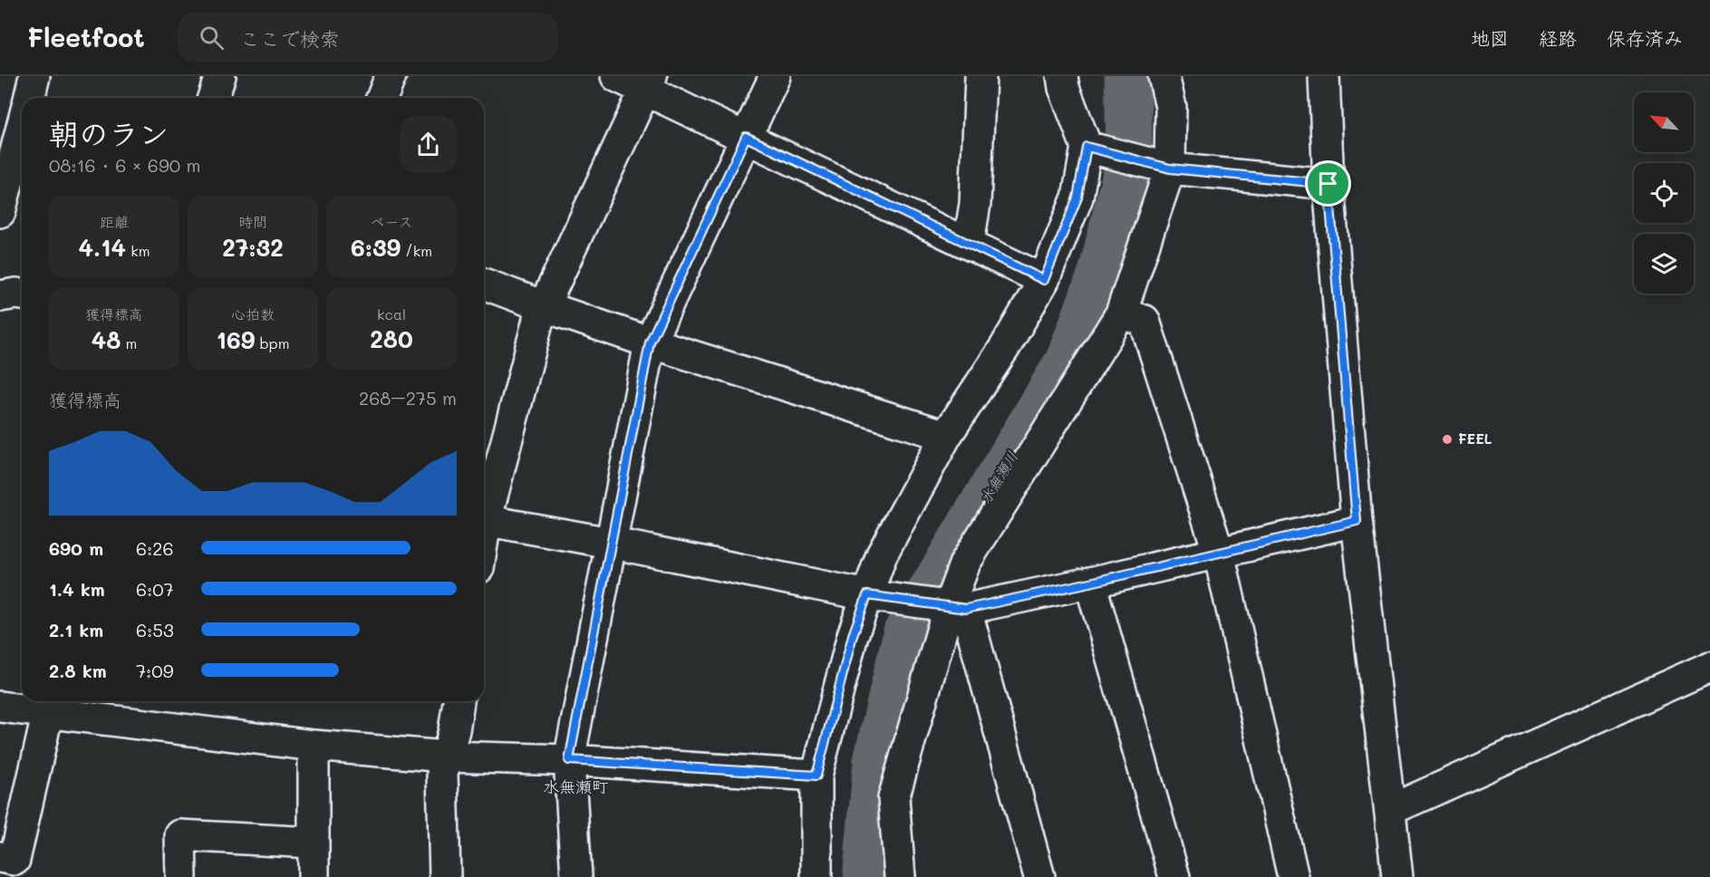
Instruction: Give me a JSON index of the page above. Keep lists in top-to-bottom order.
{
  "districts": ["水無瀬町"],
  "water": ["水無瀬川"],
  "places": ["FEEL"],
  "north": "top left",
  "page": {
    "header": "Fleetfoot",
    "search": "ここで検索",
    "nav": ["地図", "経路", "保存済み"],
    "heading": ["朝のラン", "08:16 · 6 × 690 m"],
    "stats": [
      ["距離", "4.14 km"],
      ["時間", "27:32"],
      ["ペース", "6:39 /km"],
      ["獲得標高", "48 m"],
      ["心拍数", "169 bpm"],
      ["kcal", "280"]
    ],
    "chart": ["獲得標高", "268–275 m"],
    "list": [
      {
        "name": "690 m",
        "note": "6:26"
      },
      {
        "name": "1.4 km",
        "note": "6:07"
      },
      {
        "name": "2.1 km",
        "note": "6:53"
      },
      {
        "name": "2.8 km",
        "note": "7:09"
      }
    ]
  }
}
